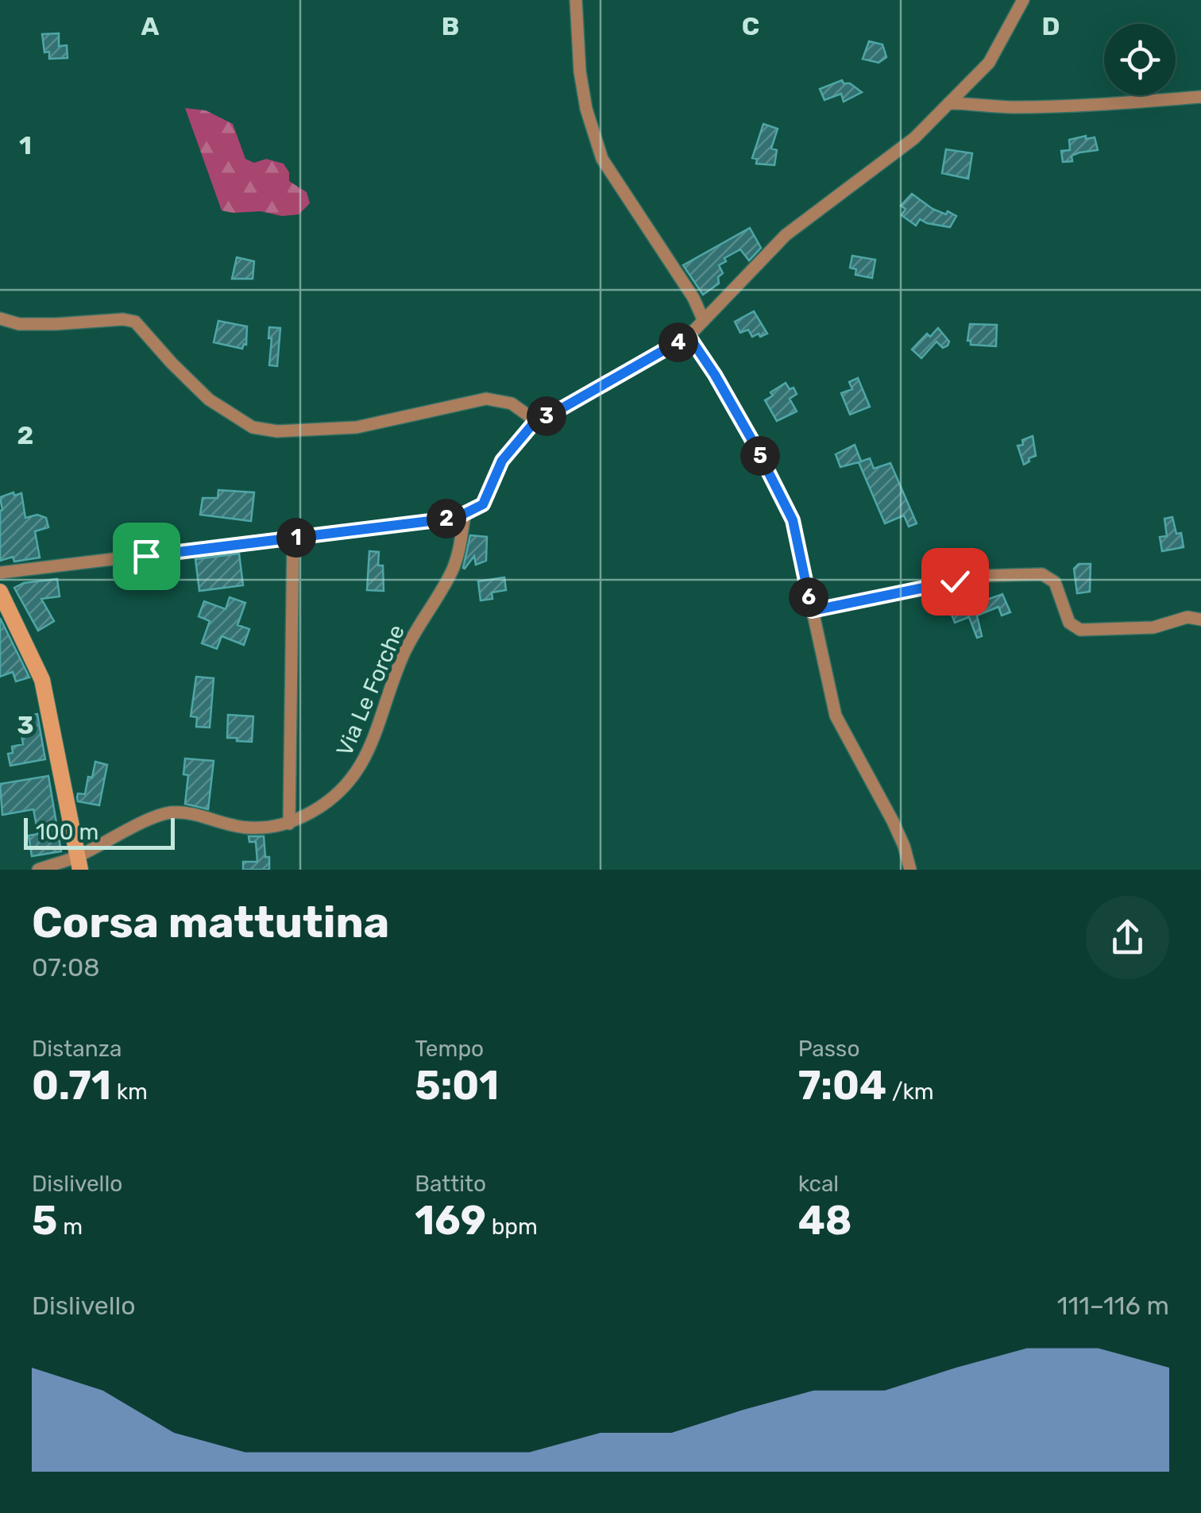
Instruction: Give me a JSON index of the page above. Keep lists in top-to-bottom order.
{
  "streets": {
    "street": ["Via Le Forche"]
  },
  "scale_bar": "100 m",
  "page": {
    "pins": [
      "4",
      "3",
      "5",
      "2",
      "1",
      "6"
    ],
    "scale": "100 m",
    "heading": ["Corsa mattutina", "07:08"],
    "stats": [
      ["Distanza", "0.71 km"],
      ["Tempo", "5:01"],
      ["Passo", "7:04 /km"],
      ["Dislivello", "5 m"],
      ["Battito", "169 bpm"],
      ["kcal", "48"]
    ],
    "chart": ["Dislivello", "111–116 m"]
  },
  "grid": {
    "columns": [
      "A",
      "B",
      "C",
      "D"
    ],
    "rows": ["1", "2", "3"]
  }
}
